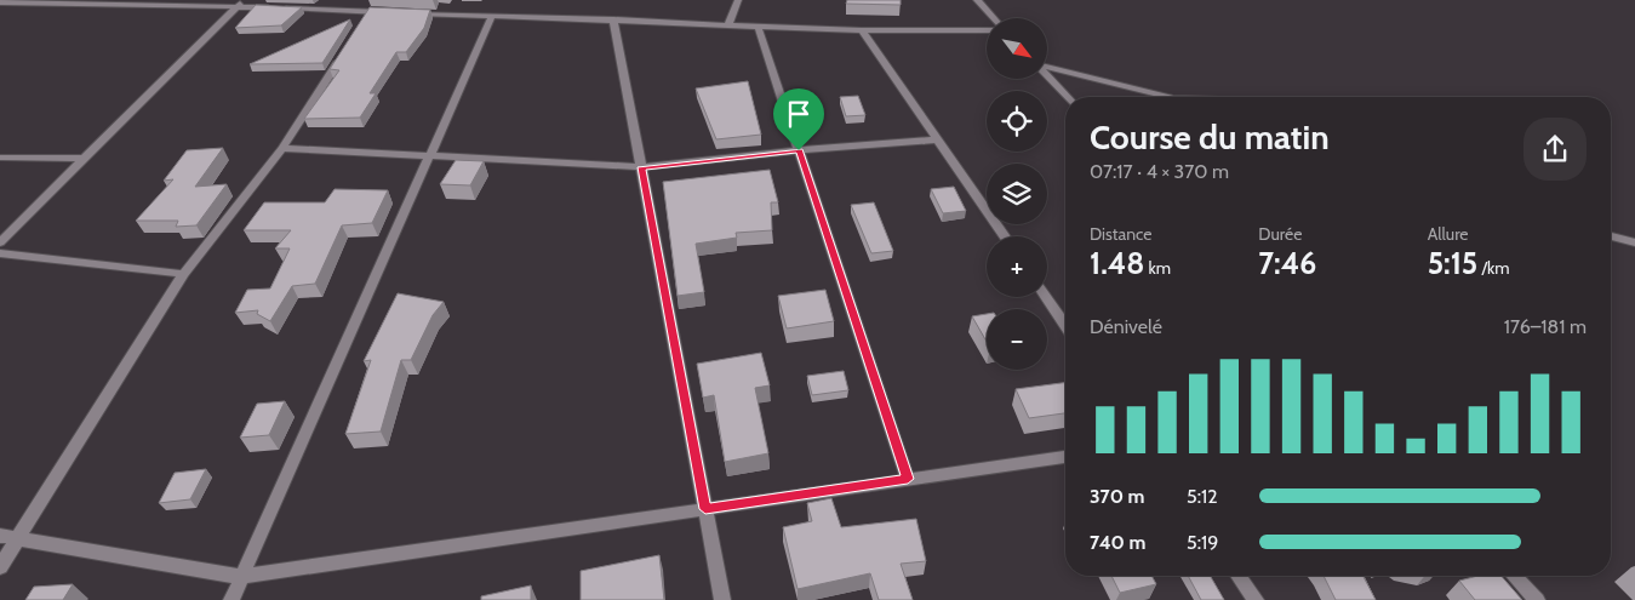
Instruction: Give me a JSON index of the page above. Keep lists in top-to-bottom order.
{
  "north": "bottom right",
  "page": {
    "map_buttons": ["+", "−"],
    "heading": ["Course du matin", "07:17 · 4 × 370 m"],
    "stats": [
      ["Distance", "1.48 km"],
      ["Durée", "7:46"],
      ["Allure", "5:15 /km"]
    ],
    "chart": ["Dénivelé", "176–181 m"],
    "list": [
      {
        "name": "370 m",
        "note": "5:12"
      },
      {
        "name": "740 m",
        "note": "5:19"
      }
    ]
  }
}
